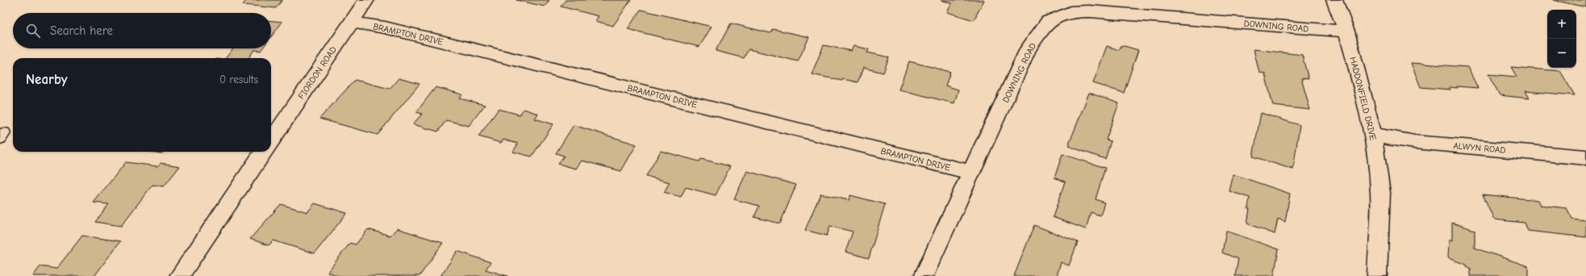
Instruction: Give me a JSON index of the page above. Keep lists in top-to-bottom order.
{
  "streets": {
    "street": [
      "DOWNING ROAD",
      "BRAMPTON DRIVE",
      "FIORDON ROAD",
      "HADDONFIELD DRIVE",
      "ALWYN ROAD"
    ]
  },
  "crossings": [
    ["DOWNING ROAD", "BRAMPTON DRIVE"],
    ["DOWNING ROAD", "HADDONFIELD DRIVE"],
    ["BRAMPTON DRIVE", "FIORDON ROAD"],
    ["HADDONFIELD DRIVE", "ALWYN ROAD"]
  ],
  "page": {
    "map_buttons": ["+", "−"],
    "search": "Search here",
    "heading": ["Nearby", "0 results"]
  }
}
